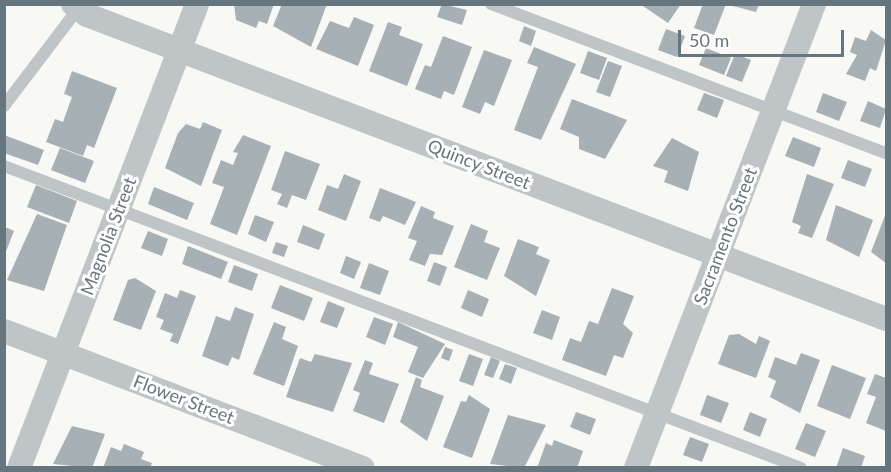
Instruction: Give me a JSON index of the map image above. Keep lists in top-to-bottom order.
{
  "streets": {
    "street": [
      "Quincy Street",
      "Magnolia Street",
      "Sacramento Street",
      "Flower Street"
    ]
  },
  "crossings": [
    ["Quincy Street", "Magnolia Street"],
    ["Quincy Street", "Sacramento Street"],
    ["Magnolia Street", "Flower Street"]
  ],
  "scale_bar": "50 m"
}
